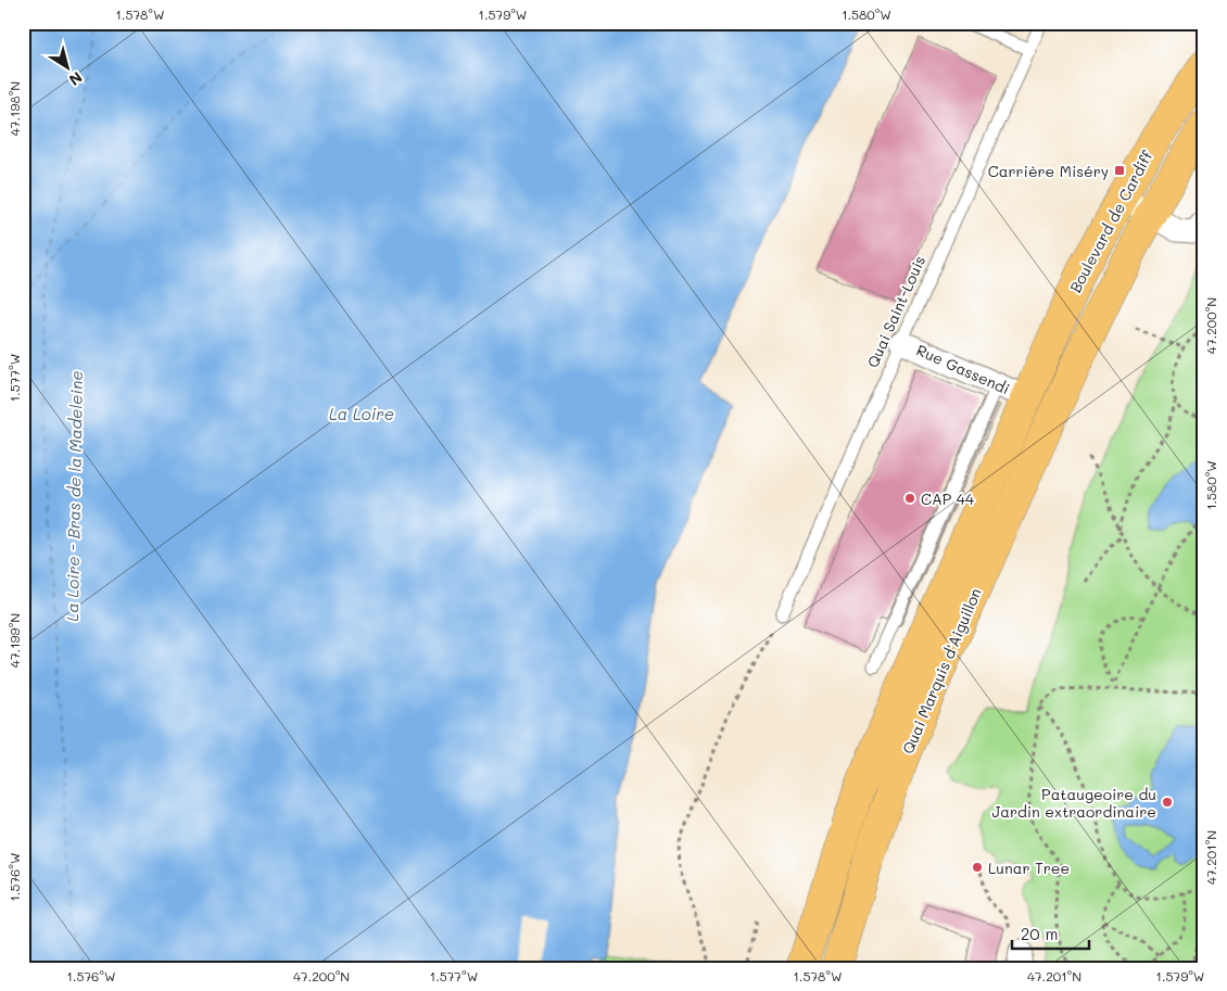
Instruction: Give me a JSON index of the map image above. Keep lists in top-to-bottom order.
{
  "streets": {
    "main road": ["Boulevard de Cardiff", "Quai Marquis d'Aiguillon"],
    "street": ["Rue Gassendi"],
    "lane": ["Quai Saint-Louis"]
  },
  "crossings": [
    ["Boulevard de Cardiff", "Rue Gassendi"],
    ["Boulevard de Cardiff", "Quai Marquis d'Aiguillon"],
    ["Quai Saint-Louis", "Rue Gassendi"]
  ],
  "water": ["La Loire", "La Loire - Bras de la Madeleine"],
  "places": {
    "transit": ["Carrière Miséry"],
    "other": ["CAP 44", "Pataugeoire du Jardin extraordinaire", "Lunar Tree"]
  },
  "scale_bar": "20 m",
  "north": "bottom right",
  "coordinates": [
    "1.578°W",
    "1.579°W",
    "1.580°W",
    "47.198°N",
    "47.200°N",
    "1.577°W",
    "47.199°N",
    "47.201°N",
    "1.576°W"
  ]
}
